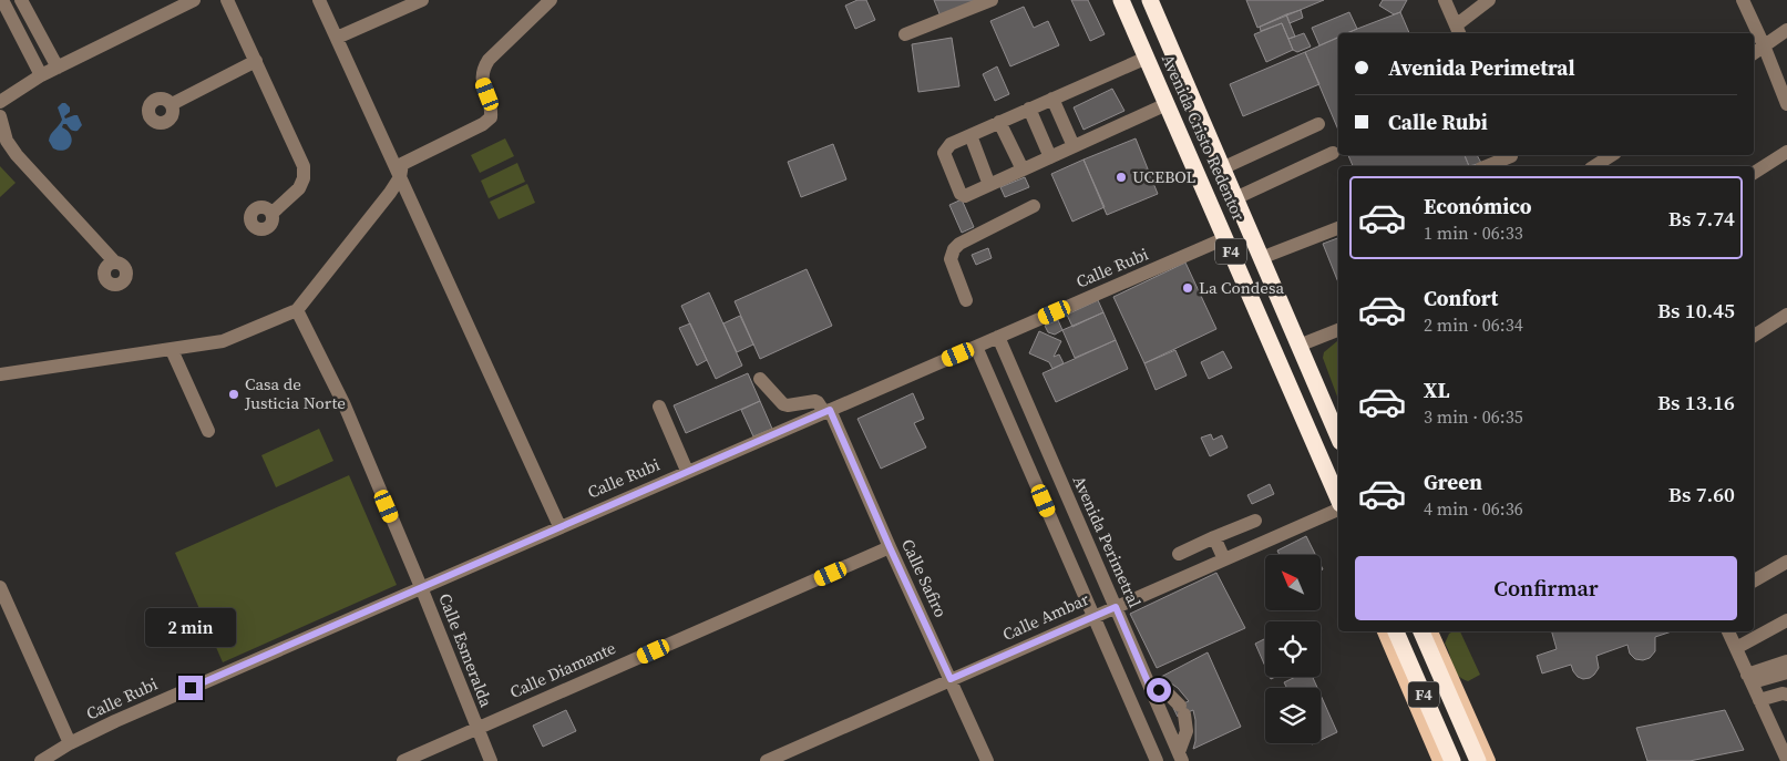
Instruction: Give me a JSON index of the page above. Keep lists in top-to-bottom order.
{
  "streets": {
    "highway": ["Avenida Cristo Redentor", "F4"],
    "street": [
      "Calle Rubi",
      "Avenida Perimetral",
      "Calle Safiro",
      "Calle Ambar",
      "Calle Esmeralda",
      "Calle Diamante"
    ]
  },
  "crossings": [
    ["Avenida Cristo Redentor", "Calle Rubi"],
    ["Calle Rubi", "Avenida Perimetral"],
    ["Calle Rubi", "Calle Safiro"],
    ["Calle Rubi", "Calle Esmeralda"],
    ["Avenida Perimetral", "Calle Ambar"],
    ["Calle Safiro", "Calle Ambar"],
    ["Calle Safiro", "Calle Diamante"],
    ["Calle Esmeralda", "Calle Diamante"]
  ],
  "places": ["UCEBOL", "La Condesa", "Casa de Justicia Norte"],
  "north": "top left",
  "page": {
    "banner": ["Avenida Perimetral", "Calle Rubi"],
    "list": [
      {
        "name": "Económico",
        "note": "1 min · 06:33",
        "value": "Bs 7.74"
      },
      {
        "name": "Confort",
        "note": "2 min · 06:34",
        "value": "Bs 10.45"
      },
      {
        "name": "XL",
        "note": "3 min · 06:35",
        "value": "Bs 13.16"
      },
      {
        "name": "Green",
        "note": "4 min · 06:36",
        "value": "Bs 7.60"
      }
    ],
    "buttons": "Confirmar",
    "bubble": "2 min"
  }
}
